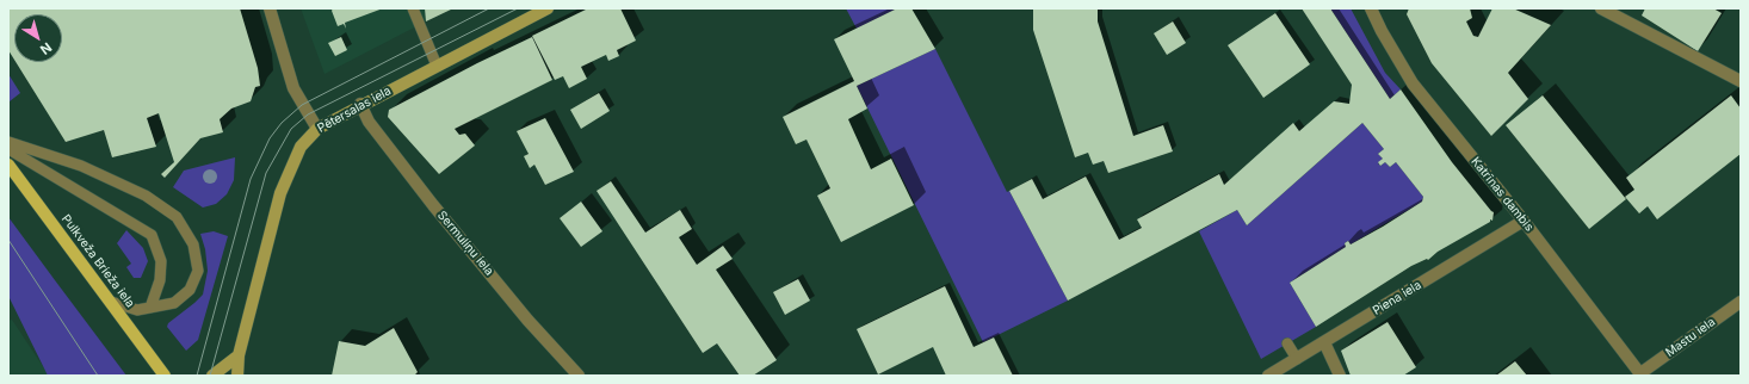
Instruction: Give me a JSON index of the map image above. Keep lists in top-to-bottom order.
{
  "streets": {
    "main road": ["Pulkveža Brieža iela"],
    "street": [
      "Pētersalas iela",
      "Katrīnas dambis",
      "Sermuliņu iela",
      "Piena iela",
      "Mastu iela"
    ]
  },
  "crossings": [
    ["Pētersalas iela", "Sermuliņu iela"],
    ["Katrīnas dambis", "Piena iela"],
    ["Katrīnas dambis", "Mastu iela"]
  ],
  "north": "bottom right"
}
